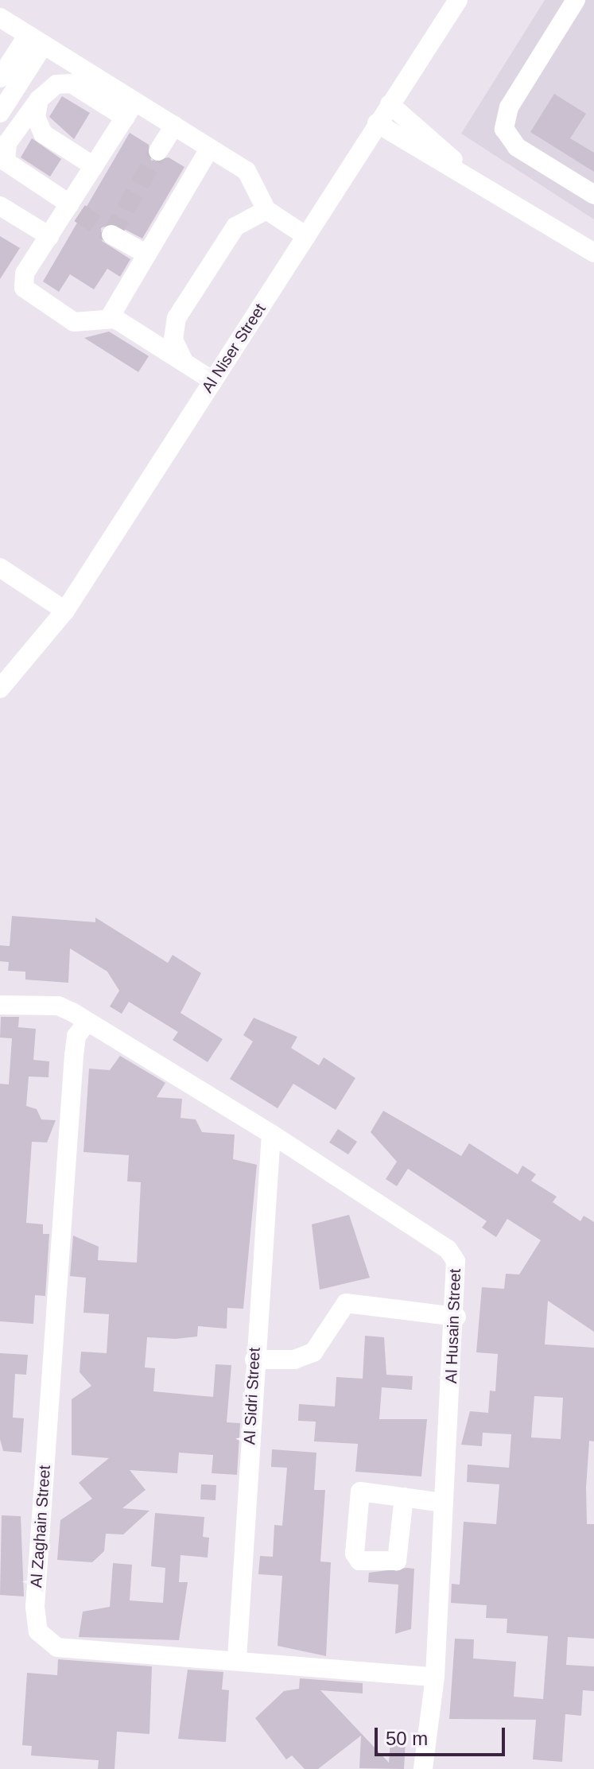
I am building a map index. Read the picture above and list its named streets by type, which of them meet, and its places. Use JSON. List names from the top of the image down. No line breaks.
{"streets":{"street":["Al Niser Street","Al Husain Street","Al Sidri Street","Al Zaghain Street"]},"crossings":[["Al Husain Street","Al Sidri Street"],["Al Husain Street","Al Zaghain Street"],["Al Sidri Street","Al Zaghain Street"]],"scale_bar":"50 m"}
